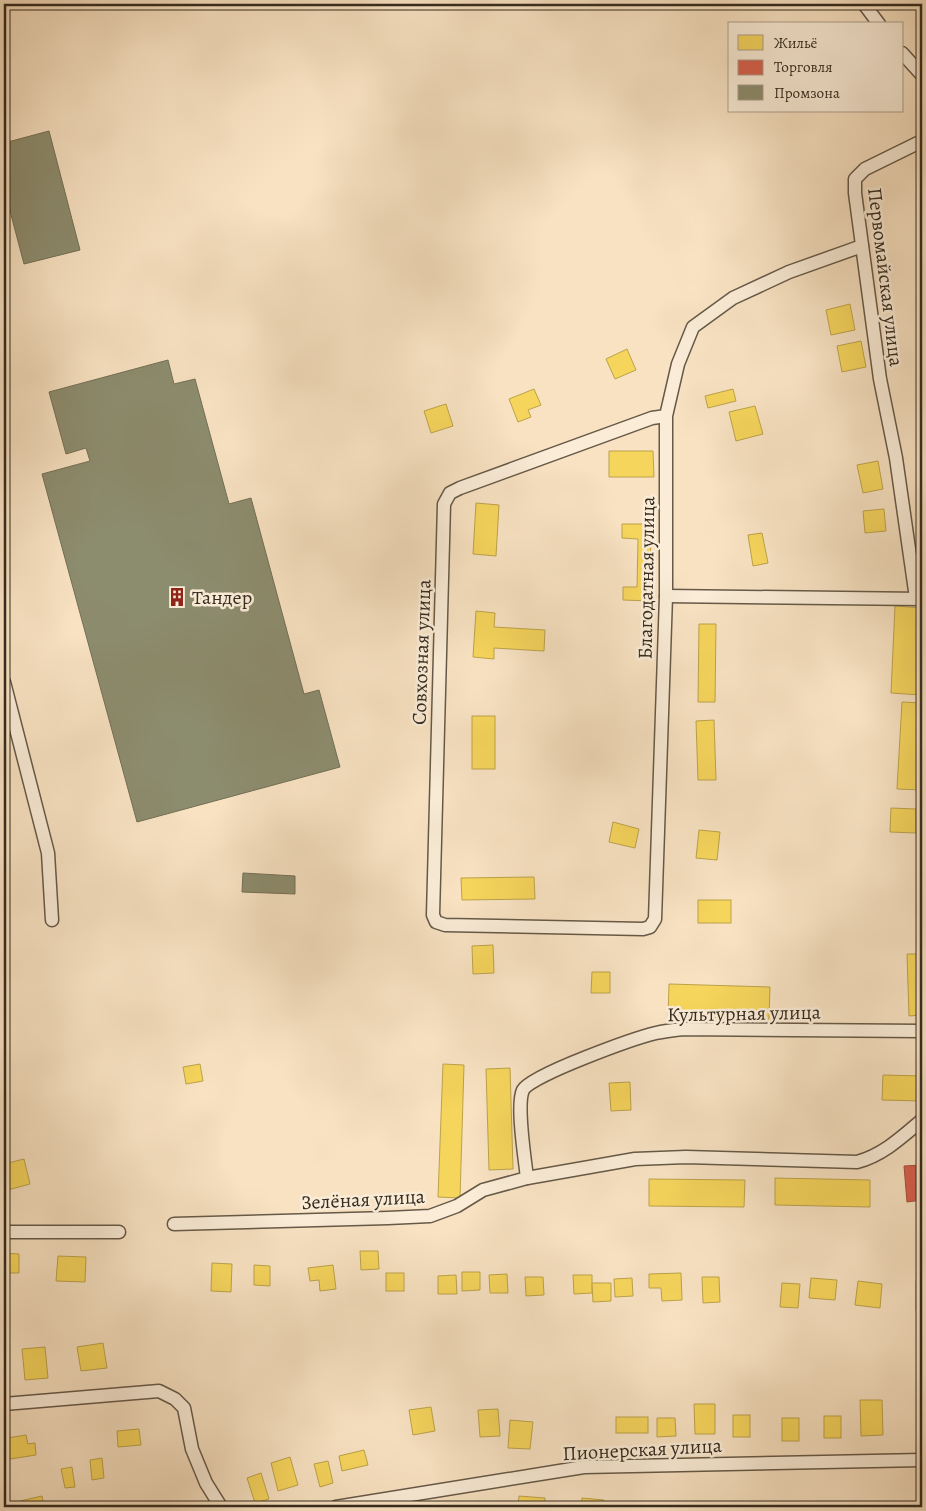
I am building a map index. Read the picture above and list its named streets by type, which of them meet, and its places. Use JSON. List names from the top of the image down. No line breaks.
{"streets":{"street":["Первомайская улица","Благодатная улица","Совхозная улица","Культурная улица","Зелёная улица","Пионерская улица"]},"crossings":[["Первомайская улица","Благодатная улица"],["Благодатная улица","Совхозная улица"],["Культурная улица","Зелёная улица"]],"places":{"building":["Тандер"]},"legend":["Жильё","Торговля","Промзона"]}
